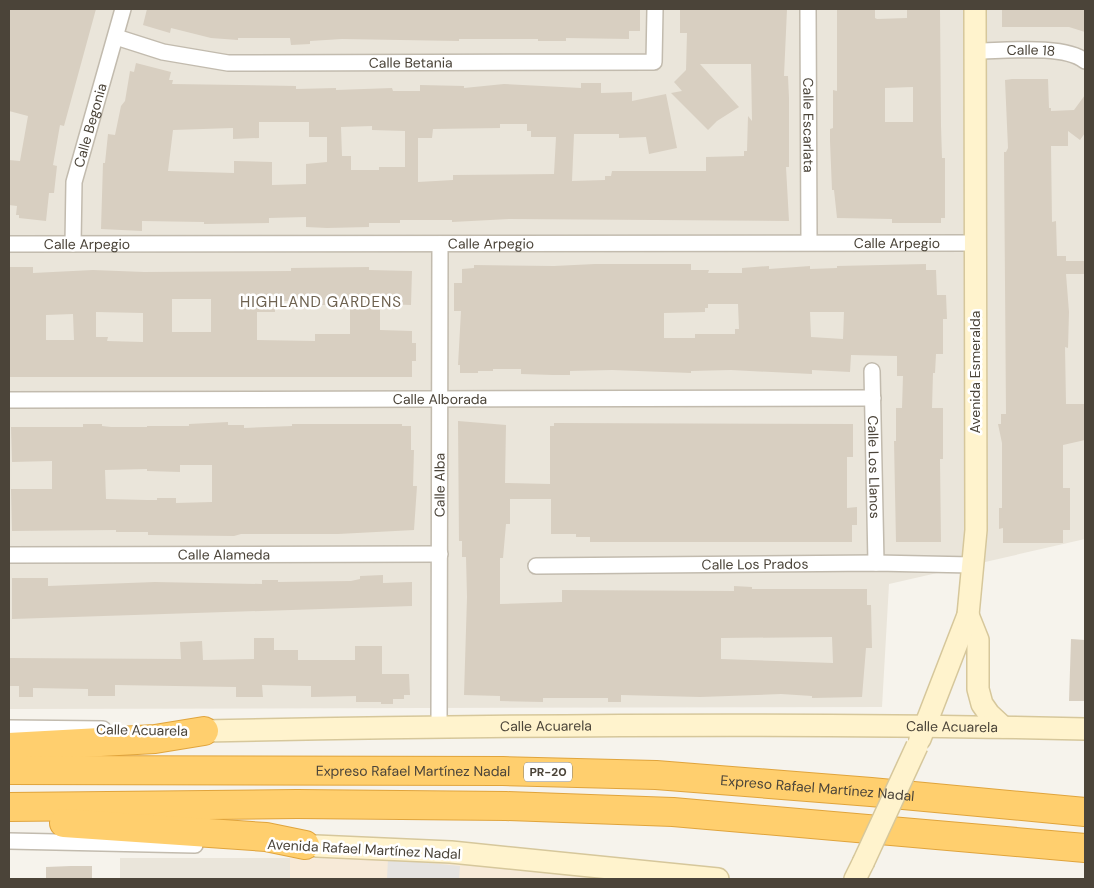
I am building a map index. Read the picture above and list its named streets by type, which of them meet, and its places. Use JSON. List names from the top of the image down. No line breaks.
{"streets":{"highway":["Expreso Rafael Martínez Nadal","PR-20"],"street":["Calle 18","Calle Betania","Calle Begonia","Calle Escarlata","Calle Arpegio","Avenida Esmeralda","Calle Alborada","Calle Los Llanos","Calle Alba","Calle Alameda","Calle Los Prados","Calle Acuarela","Avenida Rafael Martínez Nadal"]},"crossings":[["Calle 18","Avenida Esmeralda"],["Calle Betania","Calle Begonia"],["Calle Begonia","Calle Arpegio"],["Calle Escarlata","Calle Arpegio"],["Calle Arpegio","Avenida Esmeralda"],["Calle Arpegio","Calle Alba"],["Avenida Esmeralda","Calle Los Prados"],["Avenida Esmeralda","Calle Acuarela"],["Calle Alborada","Calle Los Llanos"],["Calle Alborada","Calle Alba"],["Calle Los Llanos","Calle Los Prados"],["Calle Alba","Calle Alameda"],["Calle Alba","Calle Acuarela"]],"districts":["HIGHLAND GARDENS"]}
